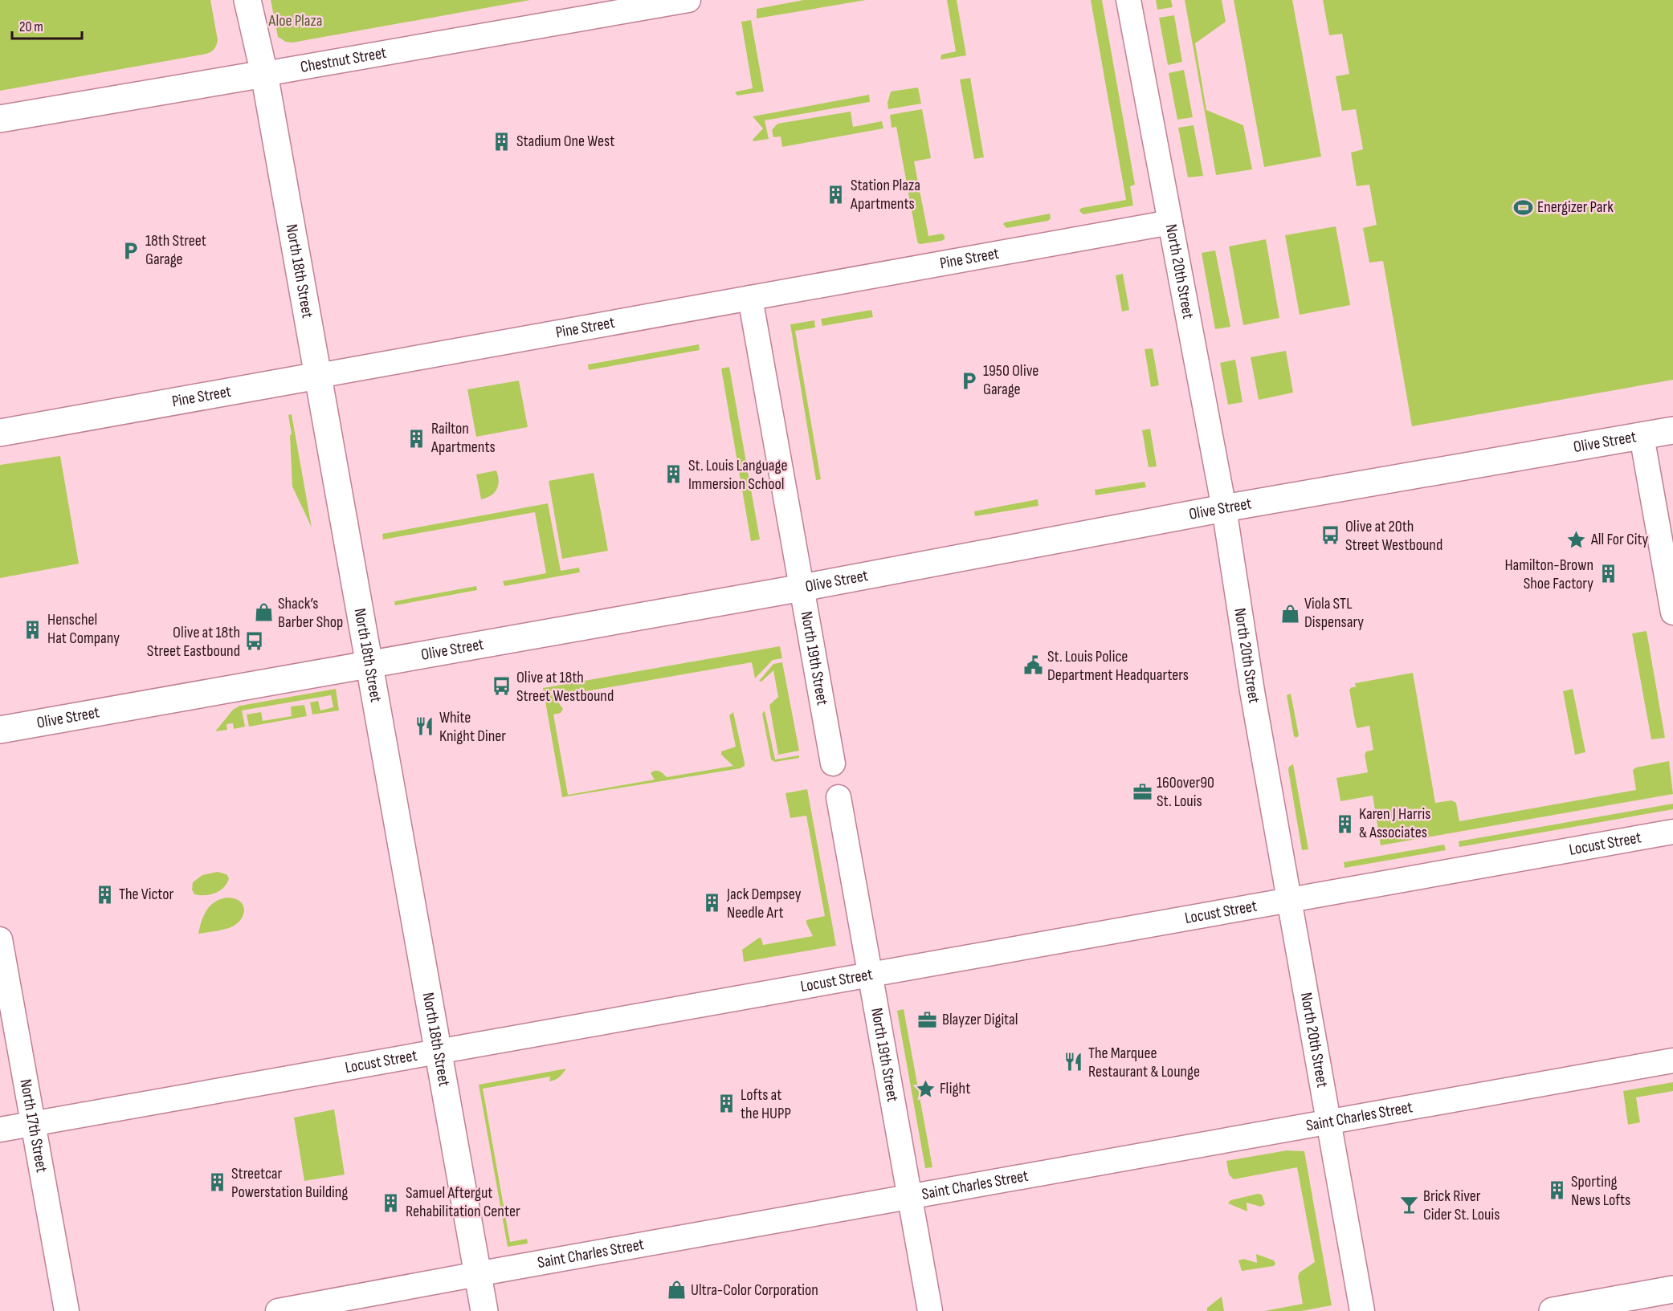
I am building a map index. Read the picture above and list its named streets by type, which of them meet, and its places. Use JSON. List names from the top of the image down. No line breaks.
{"streets":{"street":["Chestnut Street","Pine Street","North 20th Street","North 18th Street","Olive Street","North 19th Street","Locust Street","Saint Charles Street","North 17th Street"]},"crossings":[["Chestnut Street","North 18th Street"],["Pine Street","North 20th Street"],["Pine Street","North 18th Street"],["Pine Street","North 19th Street"],["North 20th Street","Olive Street"],["North 20th Street","Locust Street"],["North 20th Street","Saint Charles Street"],["North 18th Street","Olive Street"],["North 18th Street","Locust Street"],["North 18th Street","Saint Charles Street"],["Olive Street","North 19th Street"],["North 19th Street","Locust Street"],["North 19th Street","Saint Charles Street"],["Locust Street","North 17th Street"]],"parks":["Aloe Plaza"],"places":{"building":["Stadium One West","Station Plaza Apartments","Railton Apartments","St. Louis Language Immersion School","Hamilton-Brown Shoe Factory","Henschel Hat Company","Karen J Harris & Associates","The Victor","Jack Dempsey Needle Art","Lofts at the HUPP","Streetcar Powerstation Building","Sporting News Lofts","Samuel Aftergut Rehabilitation Center"],"sports":["Energizer Park"],"parking":["18th Street Garage","1950 Olive Garage"],"bus stop":["Olive at 20th Street Westbound","Olive at 18th Street Eastbound","Olive at 18th Street Westbound"],"place":["All For City","Flight"],"shop":["Shack’s Barber Shop","Viola STL Dispensary","Ultra-Color Corporation"],"public building":["St. Louis Police Department Headquarters"],"restaurant":["White Knight Diner","The Marquee Restaurant & Lounge"],"office":["160over90 St. Louis","Blayzer Digital"],"bar":["Brick River Cider St. Louis"]},"scale_bar":"20 m"}
